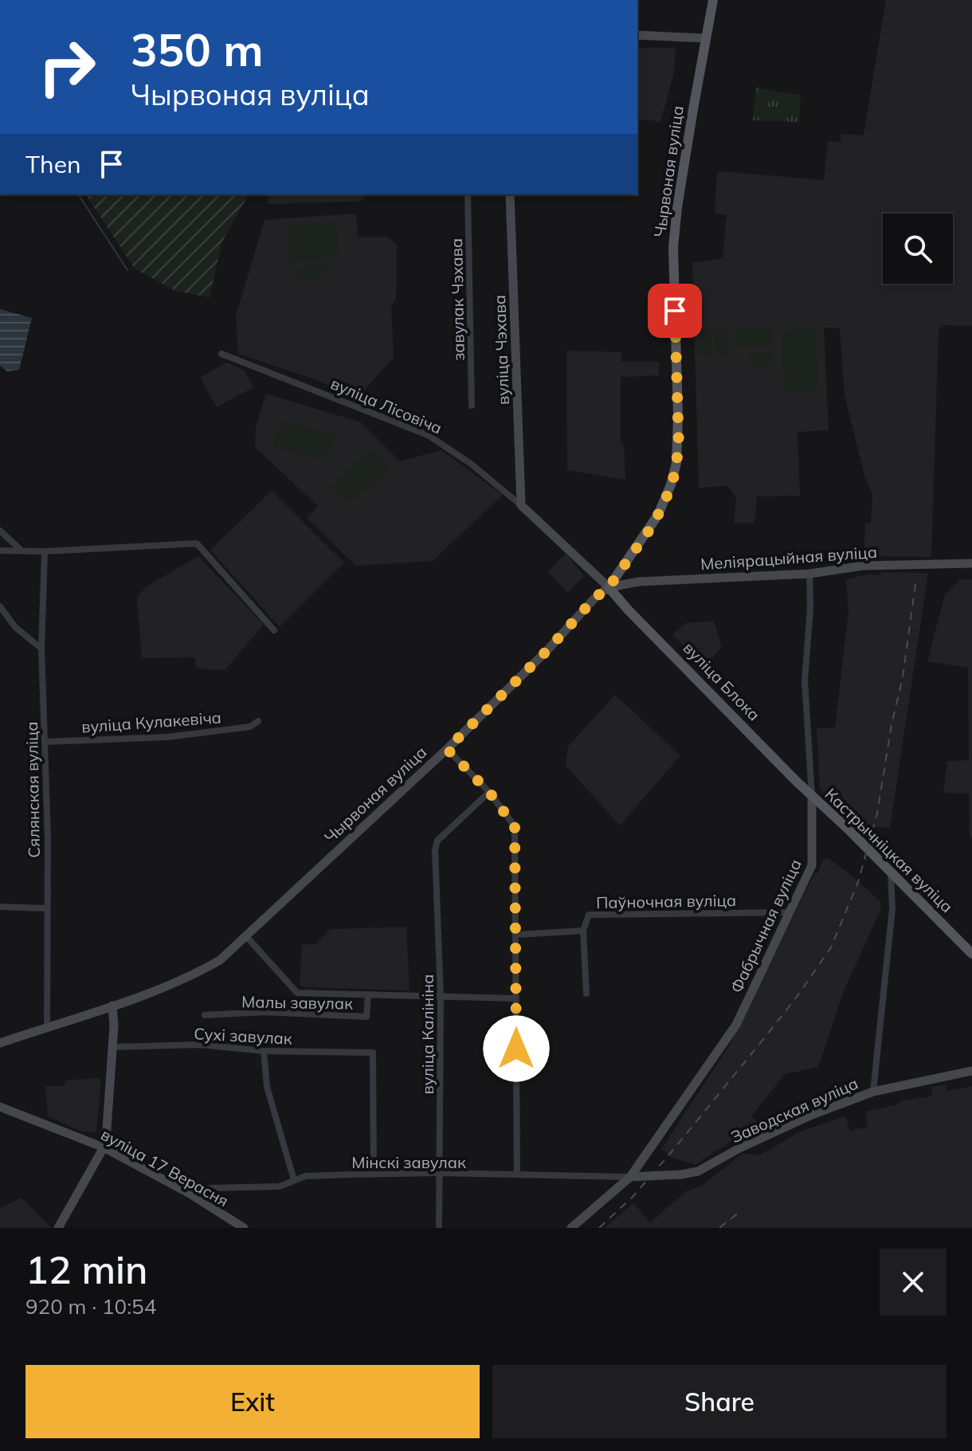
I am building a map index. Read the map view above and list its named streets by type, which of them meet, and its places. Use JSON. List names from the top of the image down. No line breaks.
{"streets":{"main road":["Чырвоная вуліца","вуліца Блока","Кастрычніцкая вуліца"],"street":["завулак Чэхава","вуліца Чэхава","вуліца Лісовіча","Меліярацыйная вуліца","вуліца Кулакевіча","Сялянская вуліца","Паўночная вуліца","Фабрычная вуліца","Малы завулак","вуліца Калініна","Сухі завулак","Заводская вуліца","Мінскі завулак","вуліца 17 Верасня"]},"crossings":[["Чырвоная вуліца","вуліца Лісовіча"],["Чырвоная вуліца","Меліярацыйная вуліца"],["Чырвоная вуліца","вуліца Блока"],["Чырвоная вуліца","Сялянская вуліца"],["вуліца Чэхава","вуліца Лісовіча"],["вуліца Лісовіча","Меліярацыйная вуліца"],["вуліца Лісовіча","вуліца Блока"],["Меліярацыйная вуліца","вуліца Блока"],["Меліярацыйная вуліца","Фабрычная вуліца"],["вуліца Блока","Кастрычніцкая вуліца"],["вуліца Блока","Фабрычная вуліца"],["вуліца Кулакевіча","Сялянская вуліца"],["Кастрычніцкая вуліца","Фабрычная вуліца"],["Паўночная вуліца","Фабрычная вуліца"],["Фабрычная вуліца","Заводская вуліца"],["Фабрычная вуліца","Мінскі завулак"],["вуліца Калініна","Мінскі завулак"],["Сухі завулак","Мінскі завулак"],["Заводская вуліца","Мінскі завулак"],["Мінскі завулак","вуліца 17 Верасня"]],"page":{"turn":["350 m","Чырвоная вуліца"],"then":"Then","heading":["12 min","920 m · 10:54"],"buttons":["Exit","Share"]}}
